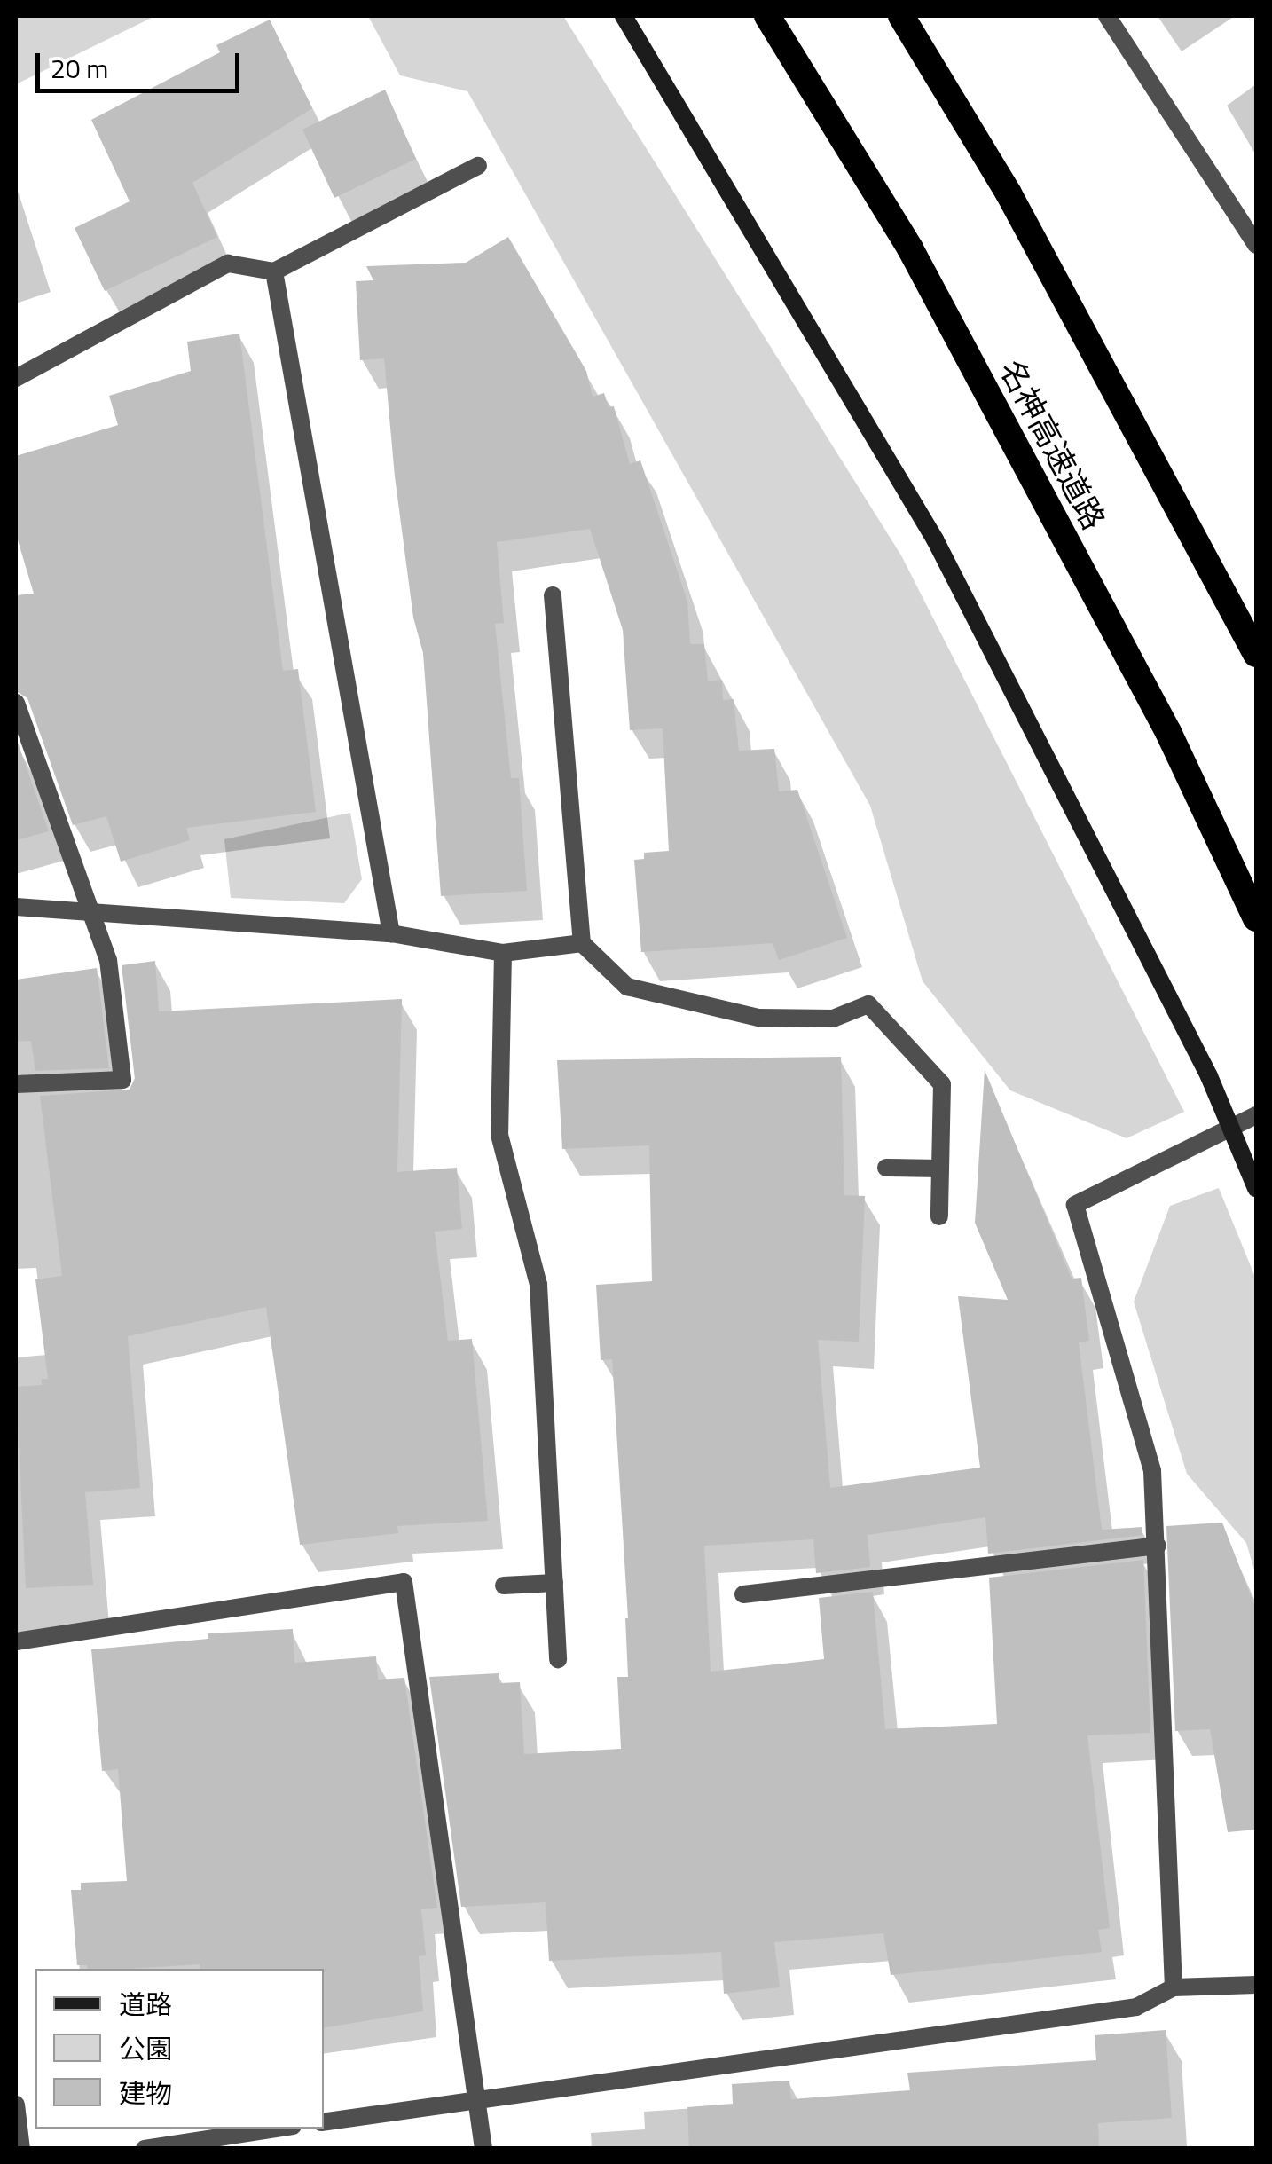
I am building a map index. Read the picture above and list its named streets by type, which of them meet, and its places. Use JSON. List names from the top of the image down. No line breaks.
{"streets":{"highway":["名神高速道路"]},"legend":["道路","公園","建物"],"scale_bar":"20 m"}
